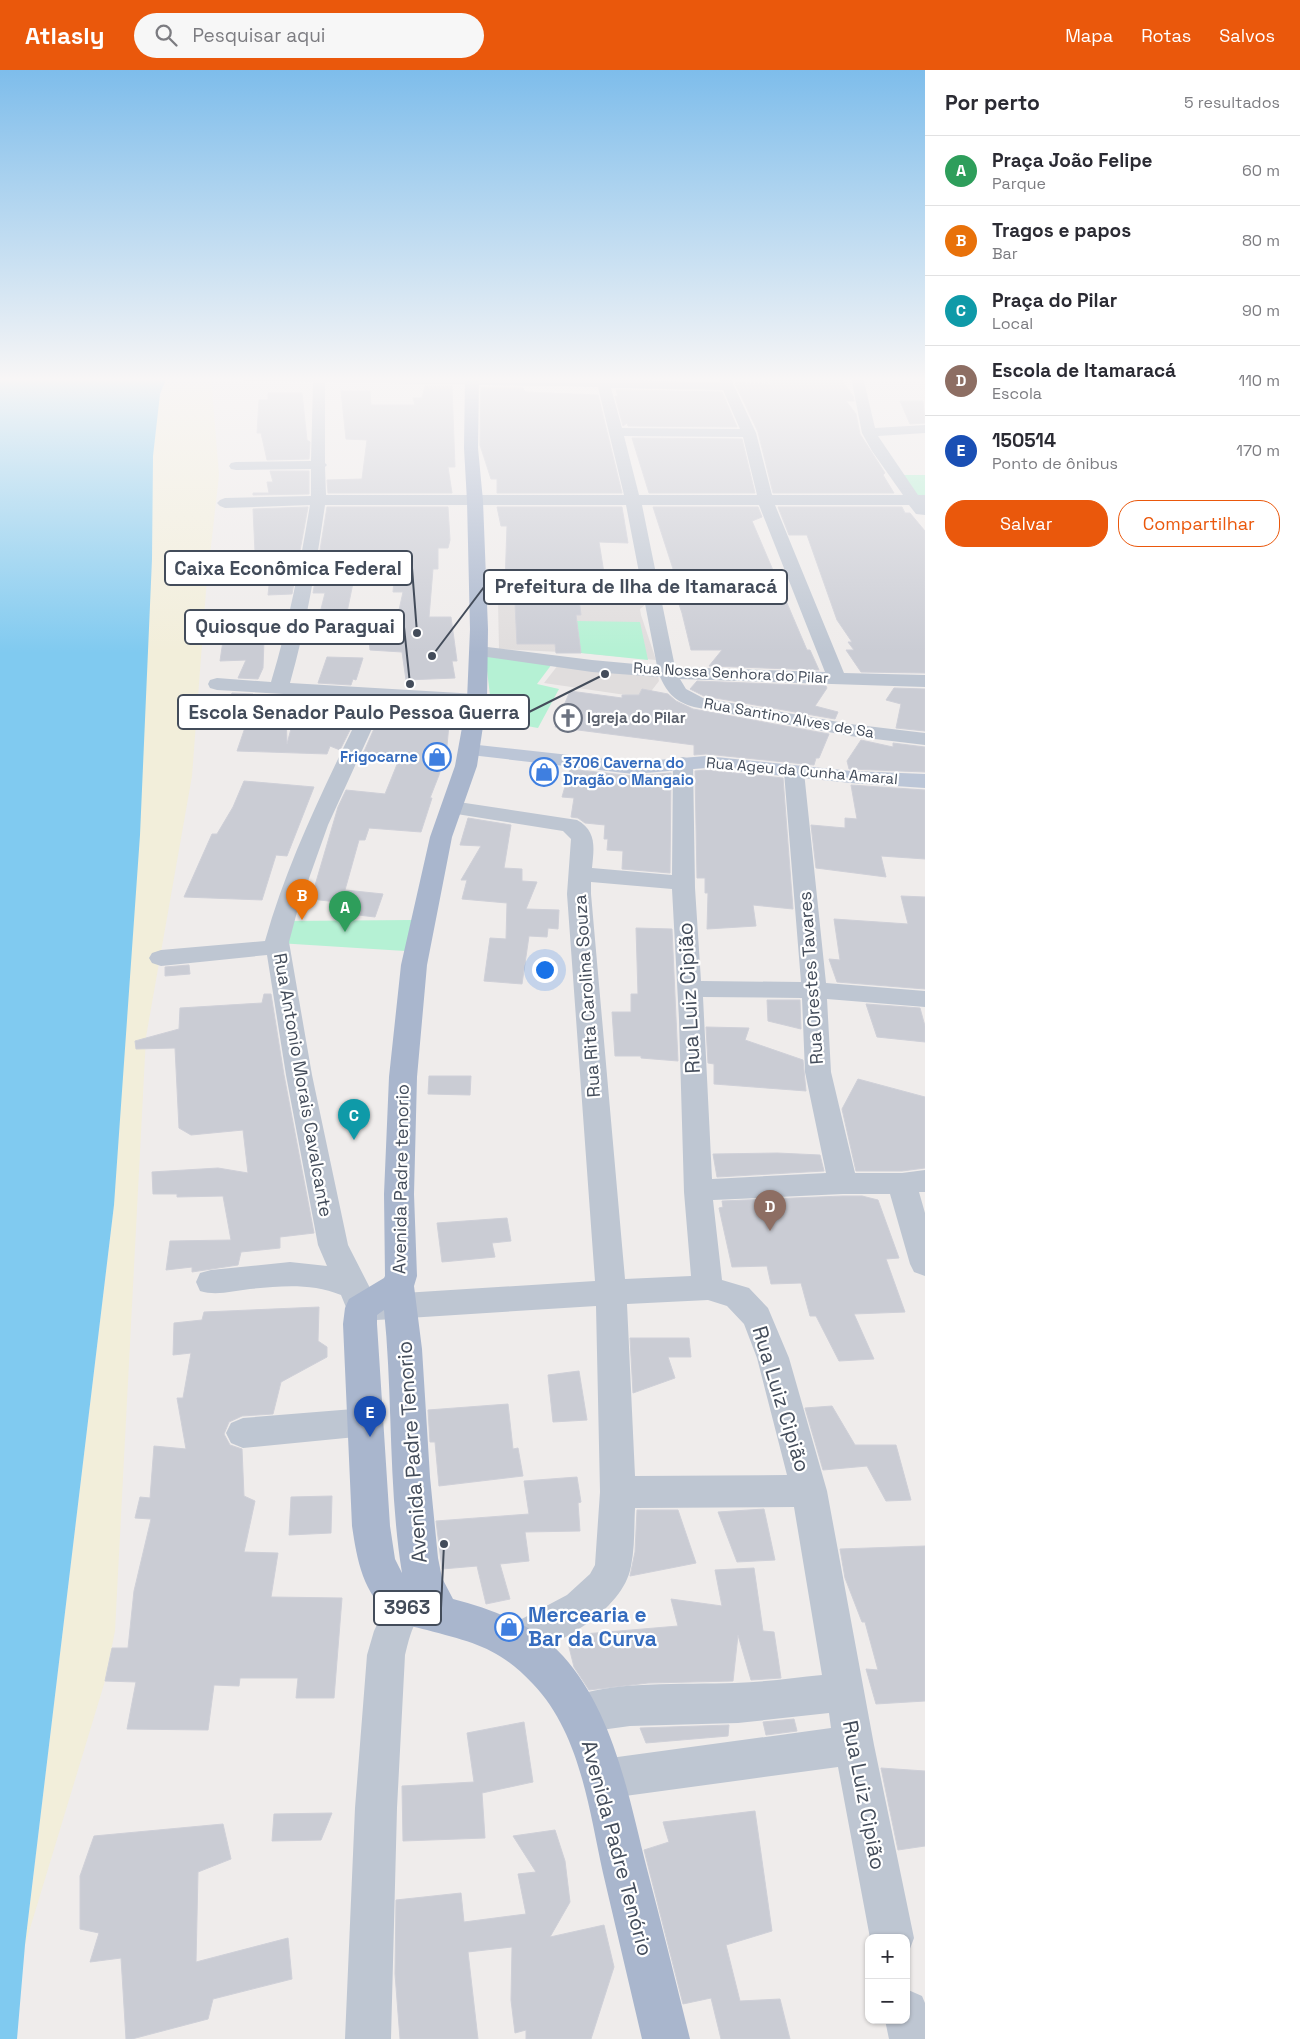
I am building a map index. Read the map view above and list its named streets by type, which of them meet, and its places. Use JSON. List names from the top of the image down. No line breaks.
{"streets":{"main road":["Avenida Padre tenorio","Avenida Padre Tenorio","Avenida Padre Tenório"],"street":["Rua Nossa Senhora do Pilar","Rua Santino Alves de Sa","Rua Ageu da Cunha Amaral","Rua Orestes Tavares","Rua Rita Carolina Souza","Rua Luiz Cipião","Rua Antonio Morais Cavalcante"]},"crossings":[["Rua Nossa Senhora do Pilar","Rua Santino Alves de Sa"],["Rua Nossa Senhora do Pilar","Avenida Padre tenorio"],["Rua Ageu da Cunha Amaral","Rua Orestes Tavares"],["Rua Ageu da Cunha Amaral","Rua Luiz Cipião"],["Rua Ageu da Cunha Amaral","Avenida Padre tenorio"],["Rua Rita Carolina Souza","Avenida Padre tenorio"],["Rua Rita Carolina Souza","Avenida Padre Tenório"],["Rua Antonio Morais Cavalcante","Avenida Padre tenorio"],["Avenida Padre tenorio","Avenida Padre Tenorio"],["Avenida Padre Tenorio","Avenida Padre Tenório"]],"places":{"other":["Caixa Econômica Federal","Prefeitura de Ilha de Itamaracá","Escola Senador Paulo Pessoa Guerra","Quiosque do Paraguai","3963"],"church":["Igreja do Pilar"],"shop":["Frigocarne","3706 Caverna do Dragão o Mangaio","Mercearia e Bar da Curva"]},"page":{"header":"Atlasly","search":"Pesquisar aqui","nav":["Mapa","Rotas","Salvos"],"heading":["Por perto","5 resultados"],"list":[{"mark":"A","name":"Praça João Felipe","note":"Parque","value":"60 m"},{"mark":"B","name":"Tragos e papos","note":"Bar","value":"80 m"},{"mark":"C","name":"Praça do Pilar","note":"Local","value":"90 m"},{"mark":"D","name":"Escola de Itamaracá","note":"Escola","value":"110 m"},{"mark":"E","name":"150514","note":"Ponto de ônibus","value":"170 m"}],"buttons":["Salvar","Compartilhar"],"pins":["B","A","C","D","E"],"map_buttons":["+","−"]}}
